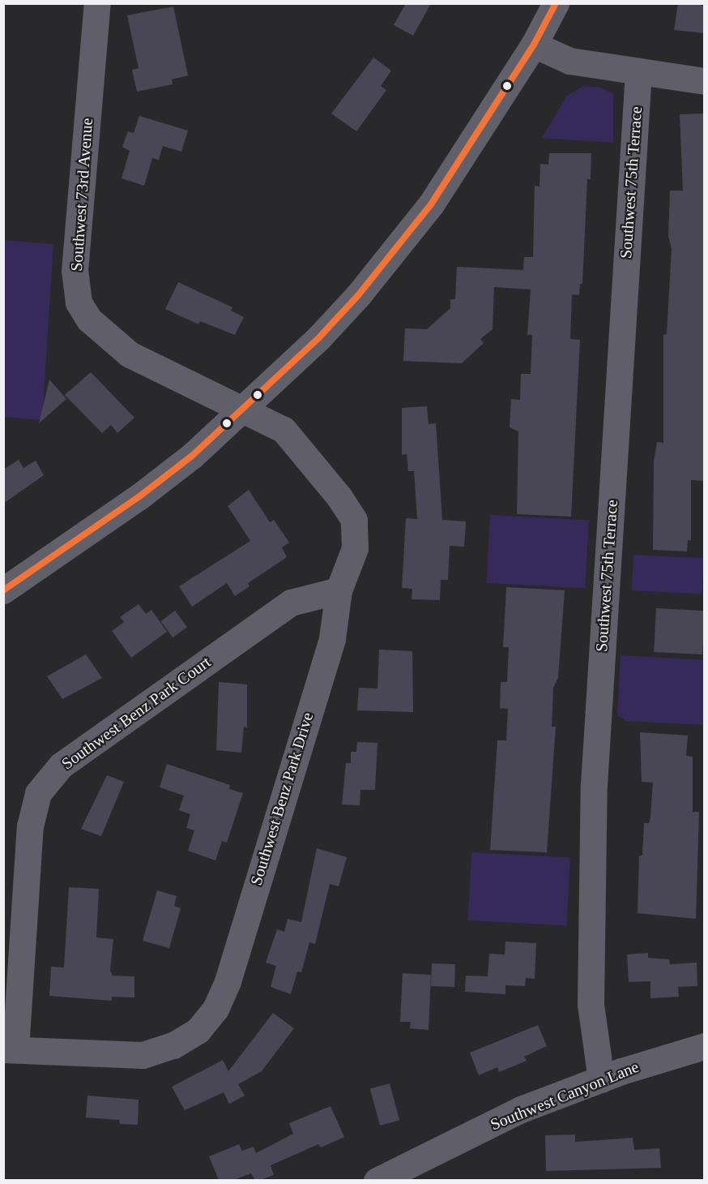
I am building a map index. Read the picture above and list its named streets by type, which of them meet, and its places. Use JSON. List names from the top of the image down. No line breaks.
{"streets":{"street":["Southwest 75th Terrace","Southwest 73rd Avenue","Southwest Benz Park Court","Southwest Benz Park Drive","Southwest Canyon Lane"]},"crossings":[["Southwest 75th Terrace","Southwest Canyon Lane"],["Southwest 73rd Avenue","Southwest Benz Park Drive"],["Southwest Benz Park Court","Southwest Benz Park Drive"]]}
